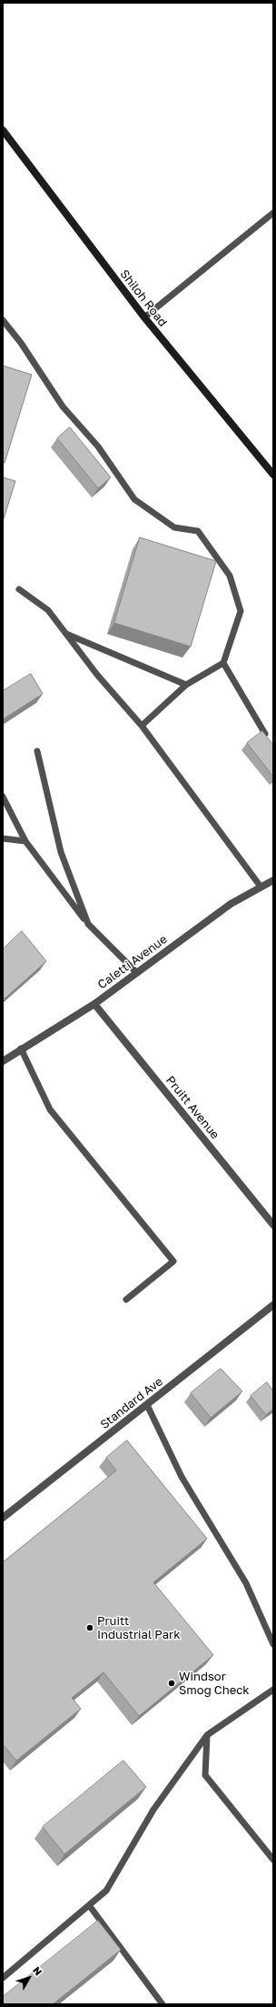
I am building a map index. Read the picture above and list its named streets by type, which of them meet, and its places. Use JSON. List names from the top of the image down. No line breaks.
{"streets":{"main road":["Shiloh Road"],"street":["Caletti Avenue","Pruitt Avenue","Standard Ave"]},"crossings":[["Caletti Avenue","Pruitt Avenue"]],"places":["Pruitt Industrial Park","Windsor Smog Check"],"north":"top right"}
